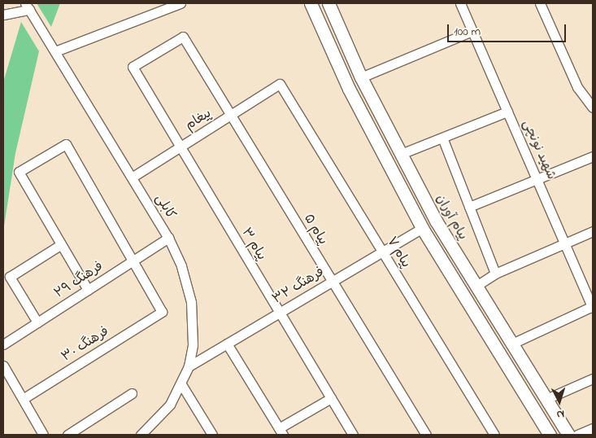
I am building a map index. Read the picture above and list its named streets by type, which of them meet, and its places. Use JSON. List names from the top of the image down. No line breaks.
{"streets":{"main road":["پیام آوران"],"street":["پیغام","شهید نونچی","کابلی","پیام ۵","پیام ۳","پیام ۷","فرهنگ ۲۹","فرهنگ ۳۲","فرهنگ ۳۰"]},"crossings":[["پیغام","کابلی"],["پیغام","پیام ۵"],["پیغام","پیام ۳"],["پیغام","پیام ۷"],["کابلی","فرهنگ ۲۹"],["کابلی","فرهنگ ۳۲"],["پیام ۵","پیام ۳"],["پیام ۵","فرهنگ ۳۲"],["پیام ۳","فرهنگ ۳۲"],["پیام ۷","فرهنگ ۳۲"],["فرهنگ ۲۹","فرهنگ ۳۰"]],"scale_bar":"100 m","north":"bottom"}
